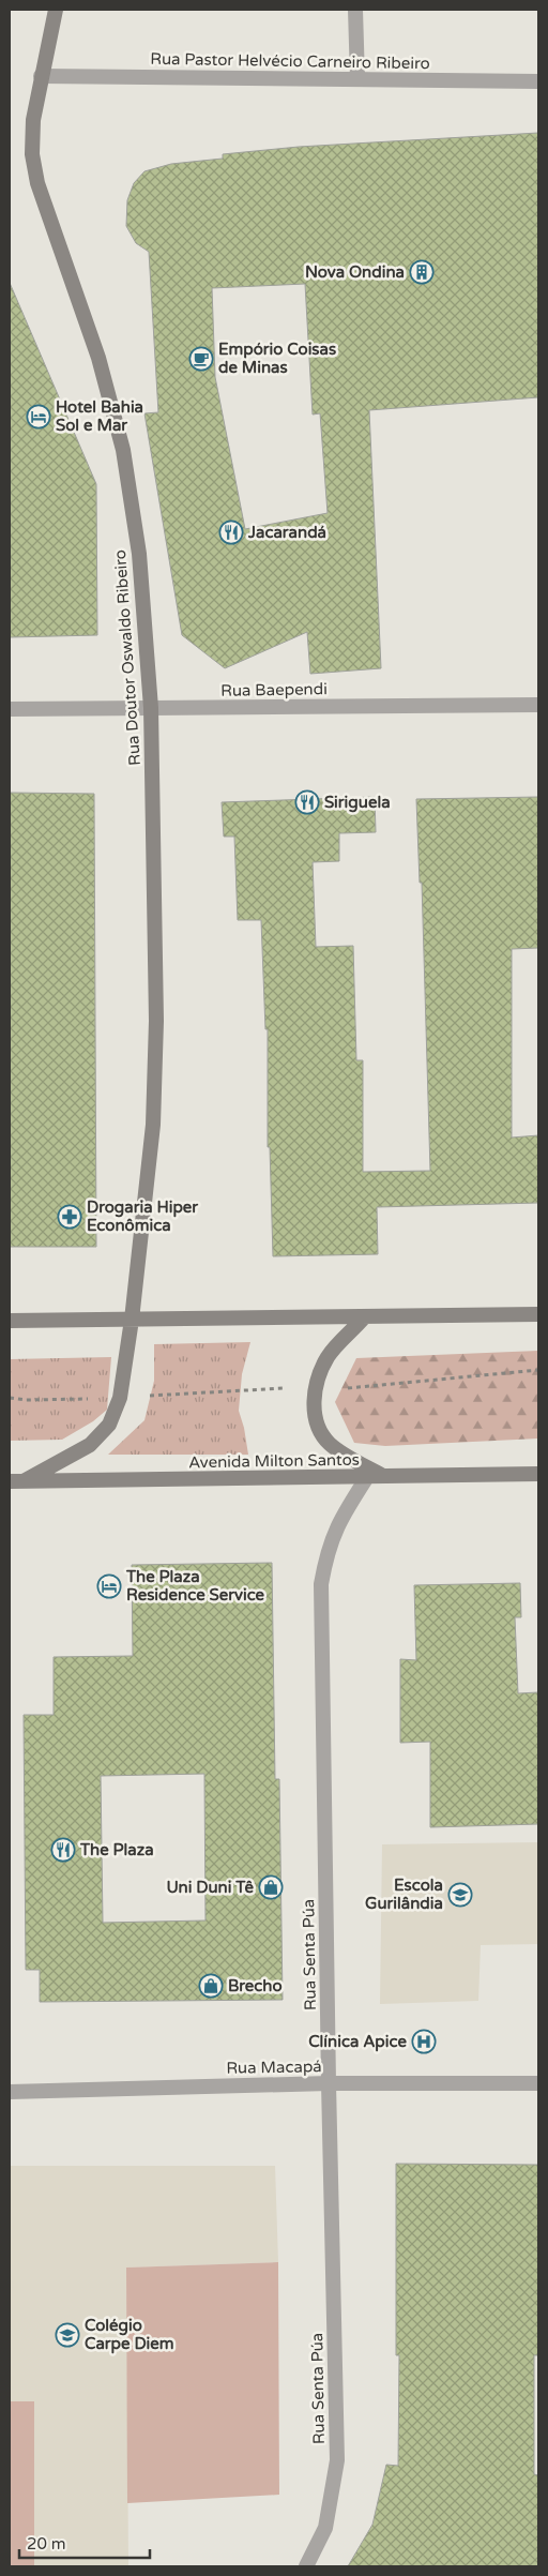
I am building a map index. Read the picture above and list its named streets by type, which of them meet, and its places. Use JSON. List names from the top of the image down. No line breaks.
{"streets":{"main road":["Rua Doutor Oswaldo Ribeiro","Avenida Milton Santos"],"street":["Rua Pastor Helvécio Carneiro Ribeiro","Rua Baependi","Rua Senta Púa","Rua Macapá"]},"crossings":[["Rua Pastor Helvécio Carneiro Ribeiro","Rua Doutor Oswaldo Ribeiro"],["Rua Doutor Oswaldo Ribeiro","Rua Baependi"],["Rua Doutor Oswaldo Ribeiro","Avenida Milton Santos"],["Avenida Milton Santos","Rua Senta Púa"],["Rua Senta Púa","Rua Macapá"]],"places":{"building":["Nova Ondina"],"cafe":["Empório Coisas de Minas"],"hotel":["Hotel Bahia Sol e Mar","The Plaza Residence Service"],"restaurant":["Jacarandá","Siriguela","The Plaza"],"pharmacy":["Drogaria Hiper Econômica"],"shop":["Uni Duni Tê","Brecho"],"school or university":["Escola Gurilândia","Colégio Carpe Diem"],"hospital":["Clínica Apice"]},"scale_bar":"20 m"}
